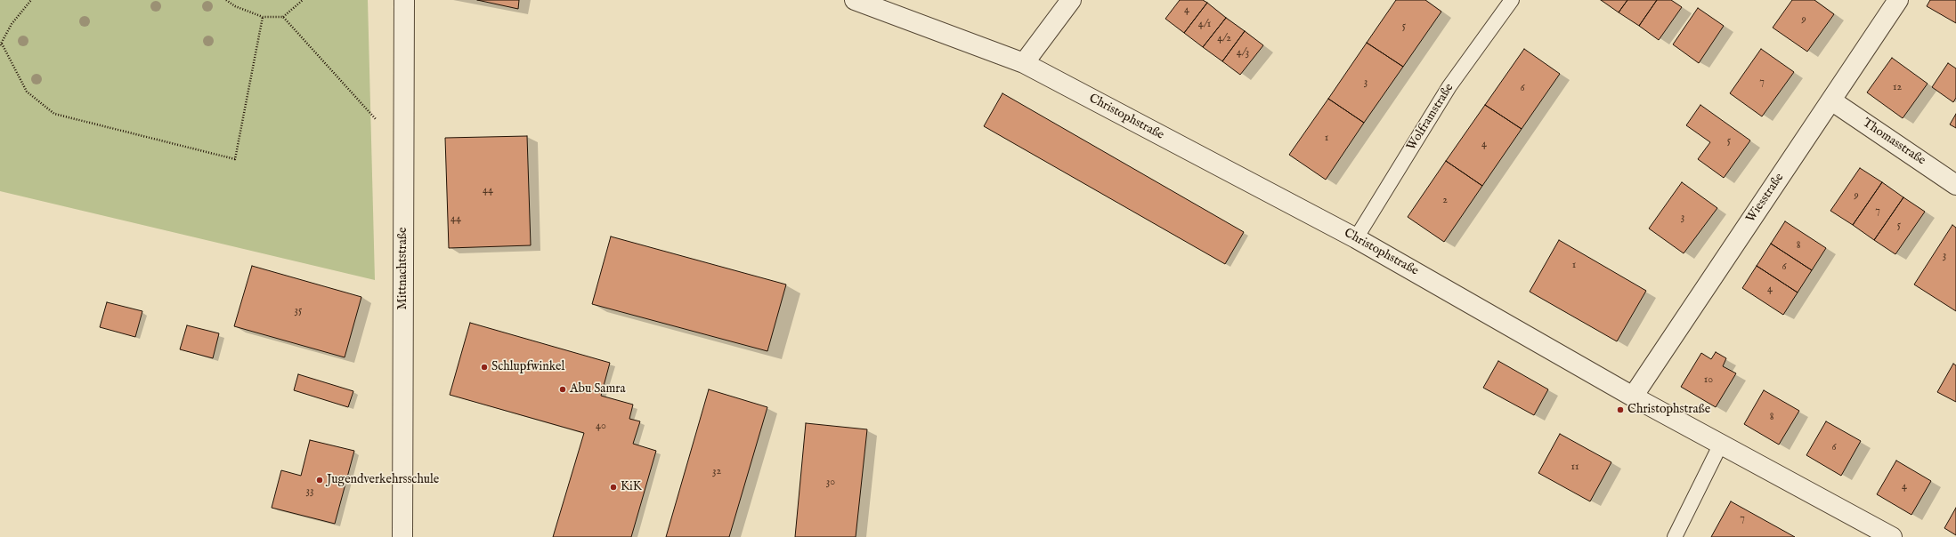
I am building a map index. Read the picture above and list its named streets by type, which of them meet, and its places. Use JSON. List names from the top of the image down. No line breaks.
{"streets":{"street":["Christophstraße","Thomasstraße","Wiesstraße","Mittnachtstraße"],"lane":["Wolframstraße"]},"crossings":[["Christophstraße","Wolframstraße"],["Christophstraße","Wiesstraße"],["Thomasstraße","Wiesstraße"]],"places":["Schlupfwinkel","Abu Samra","Christophstraße","Jugendverkehrsschule","KiK"],"house_numbers":["4","9","4/1","5","4/2","4/3","3","7","12","6","1","5","4","44","9","2","7","3","44","5","8","3","1","6","4","35","10","8","40","6","11","32","30","4","33","7"]}
